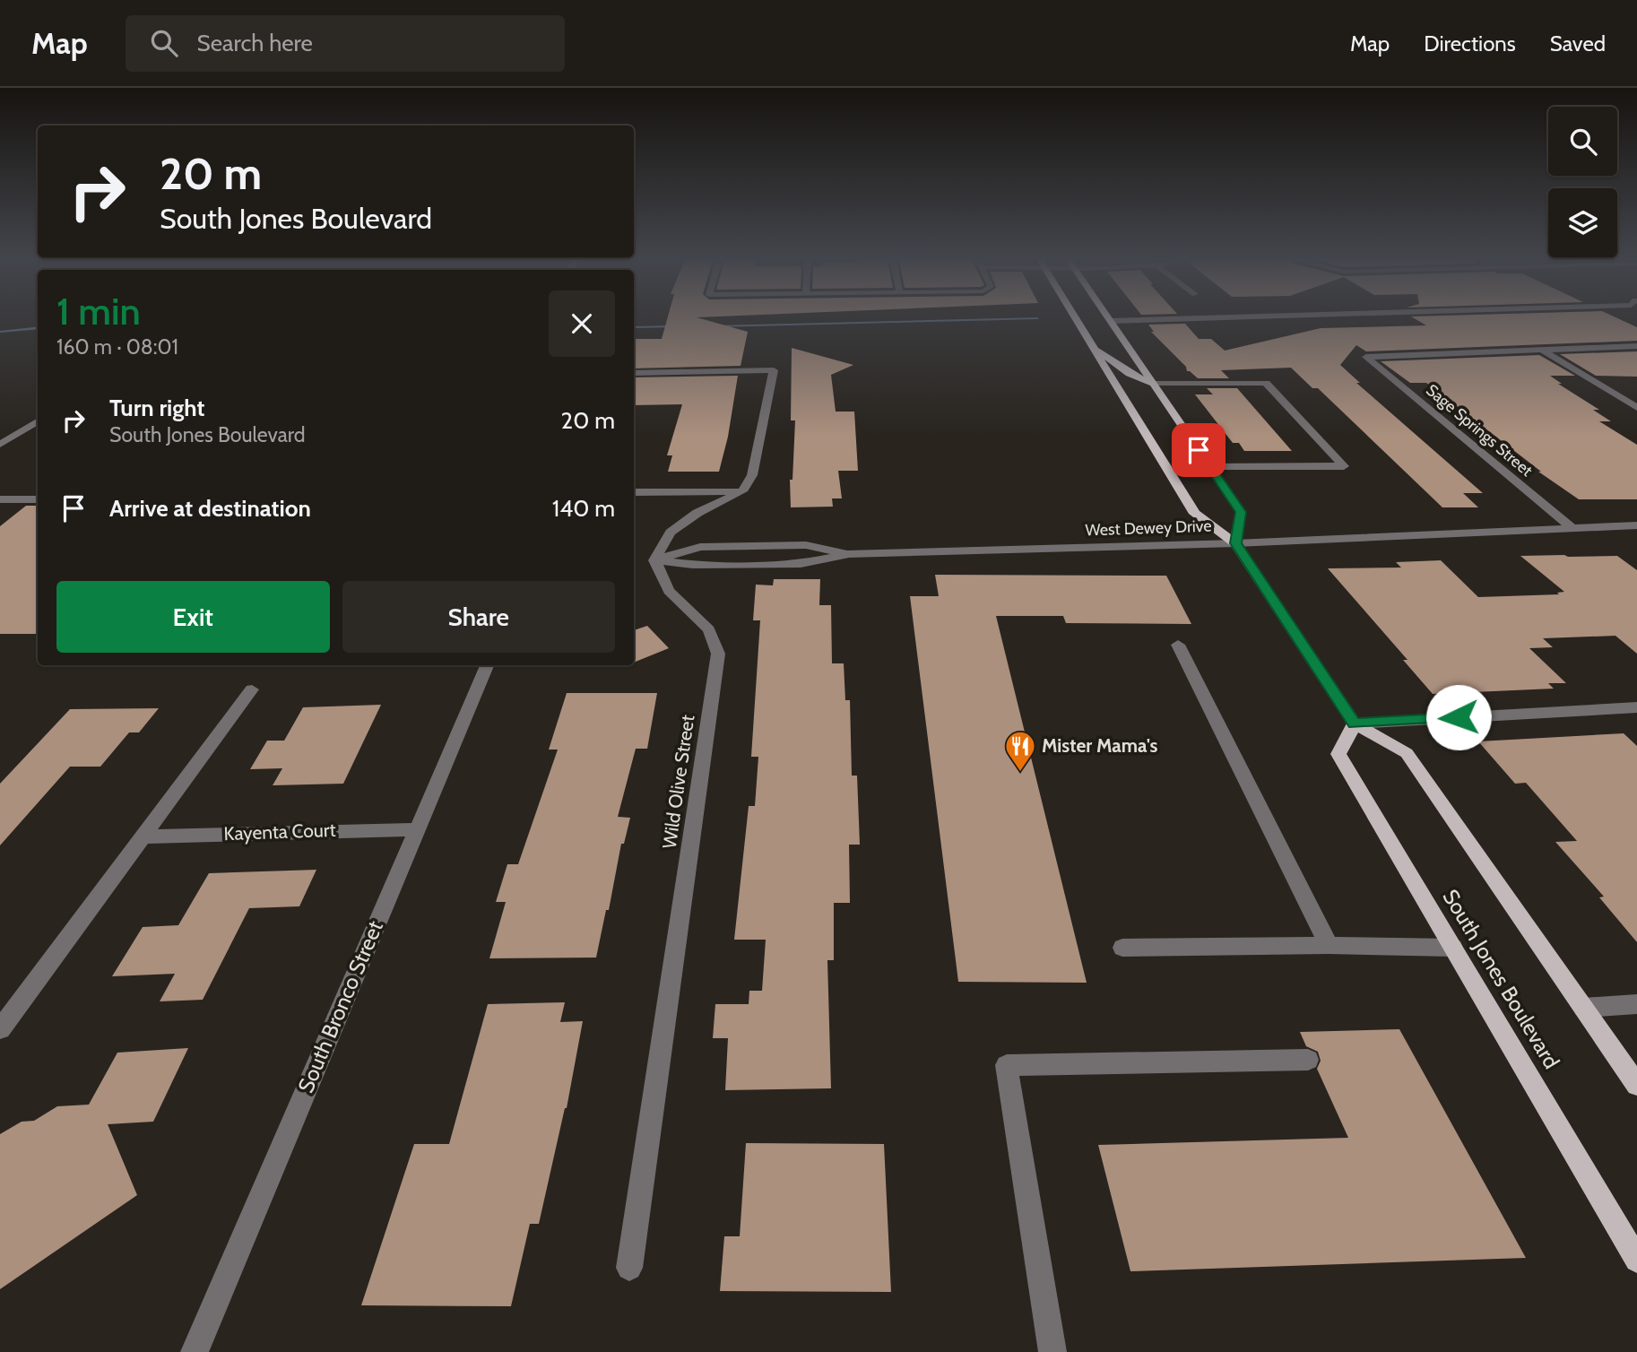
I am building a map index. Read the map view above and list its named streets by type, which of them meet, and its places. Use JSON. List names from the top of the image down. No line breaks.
{"streets":{"main road":["South Jones Boulevard"],"street":["Sage Springs Street","West Dewey Drive","Wild Olive Street","Kayenta Court","South Bronco Street"]},"crossings":[["Sage Springs Street","West Dewey Drive"],["West Dewey Drive","Wild Olive Street"],["Kayenta Court","South Bronco Street"]],"places":{"restaurant":["Mister Mama's"]},"page":{"header":"Map","search":"Search here","nav":["Map","Directions","Saved"],"turn":["20 m","South Jones Boulevard"],"heading":["1 min","160 m · 08:01"],"list":[{"name":"Turn right","note":"South Jones Boulevard","value":"20 m"},{"name":"Arrive at destination","value":"140 m"}],"buttons":["Exit","Share"]}}
